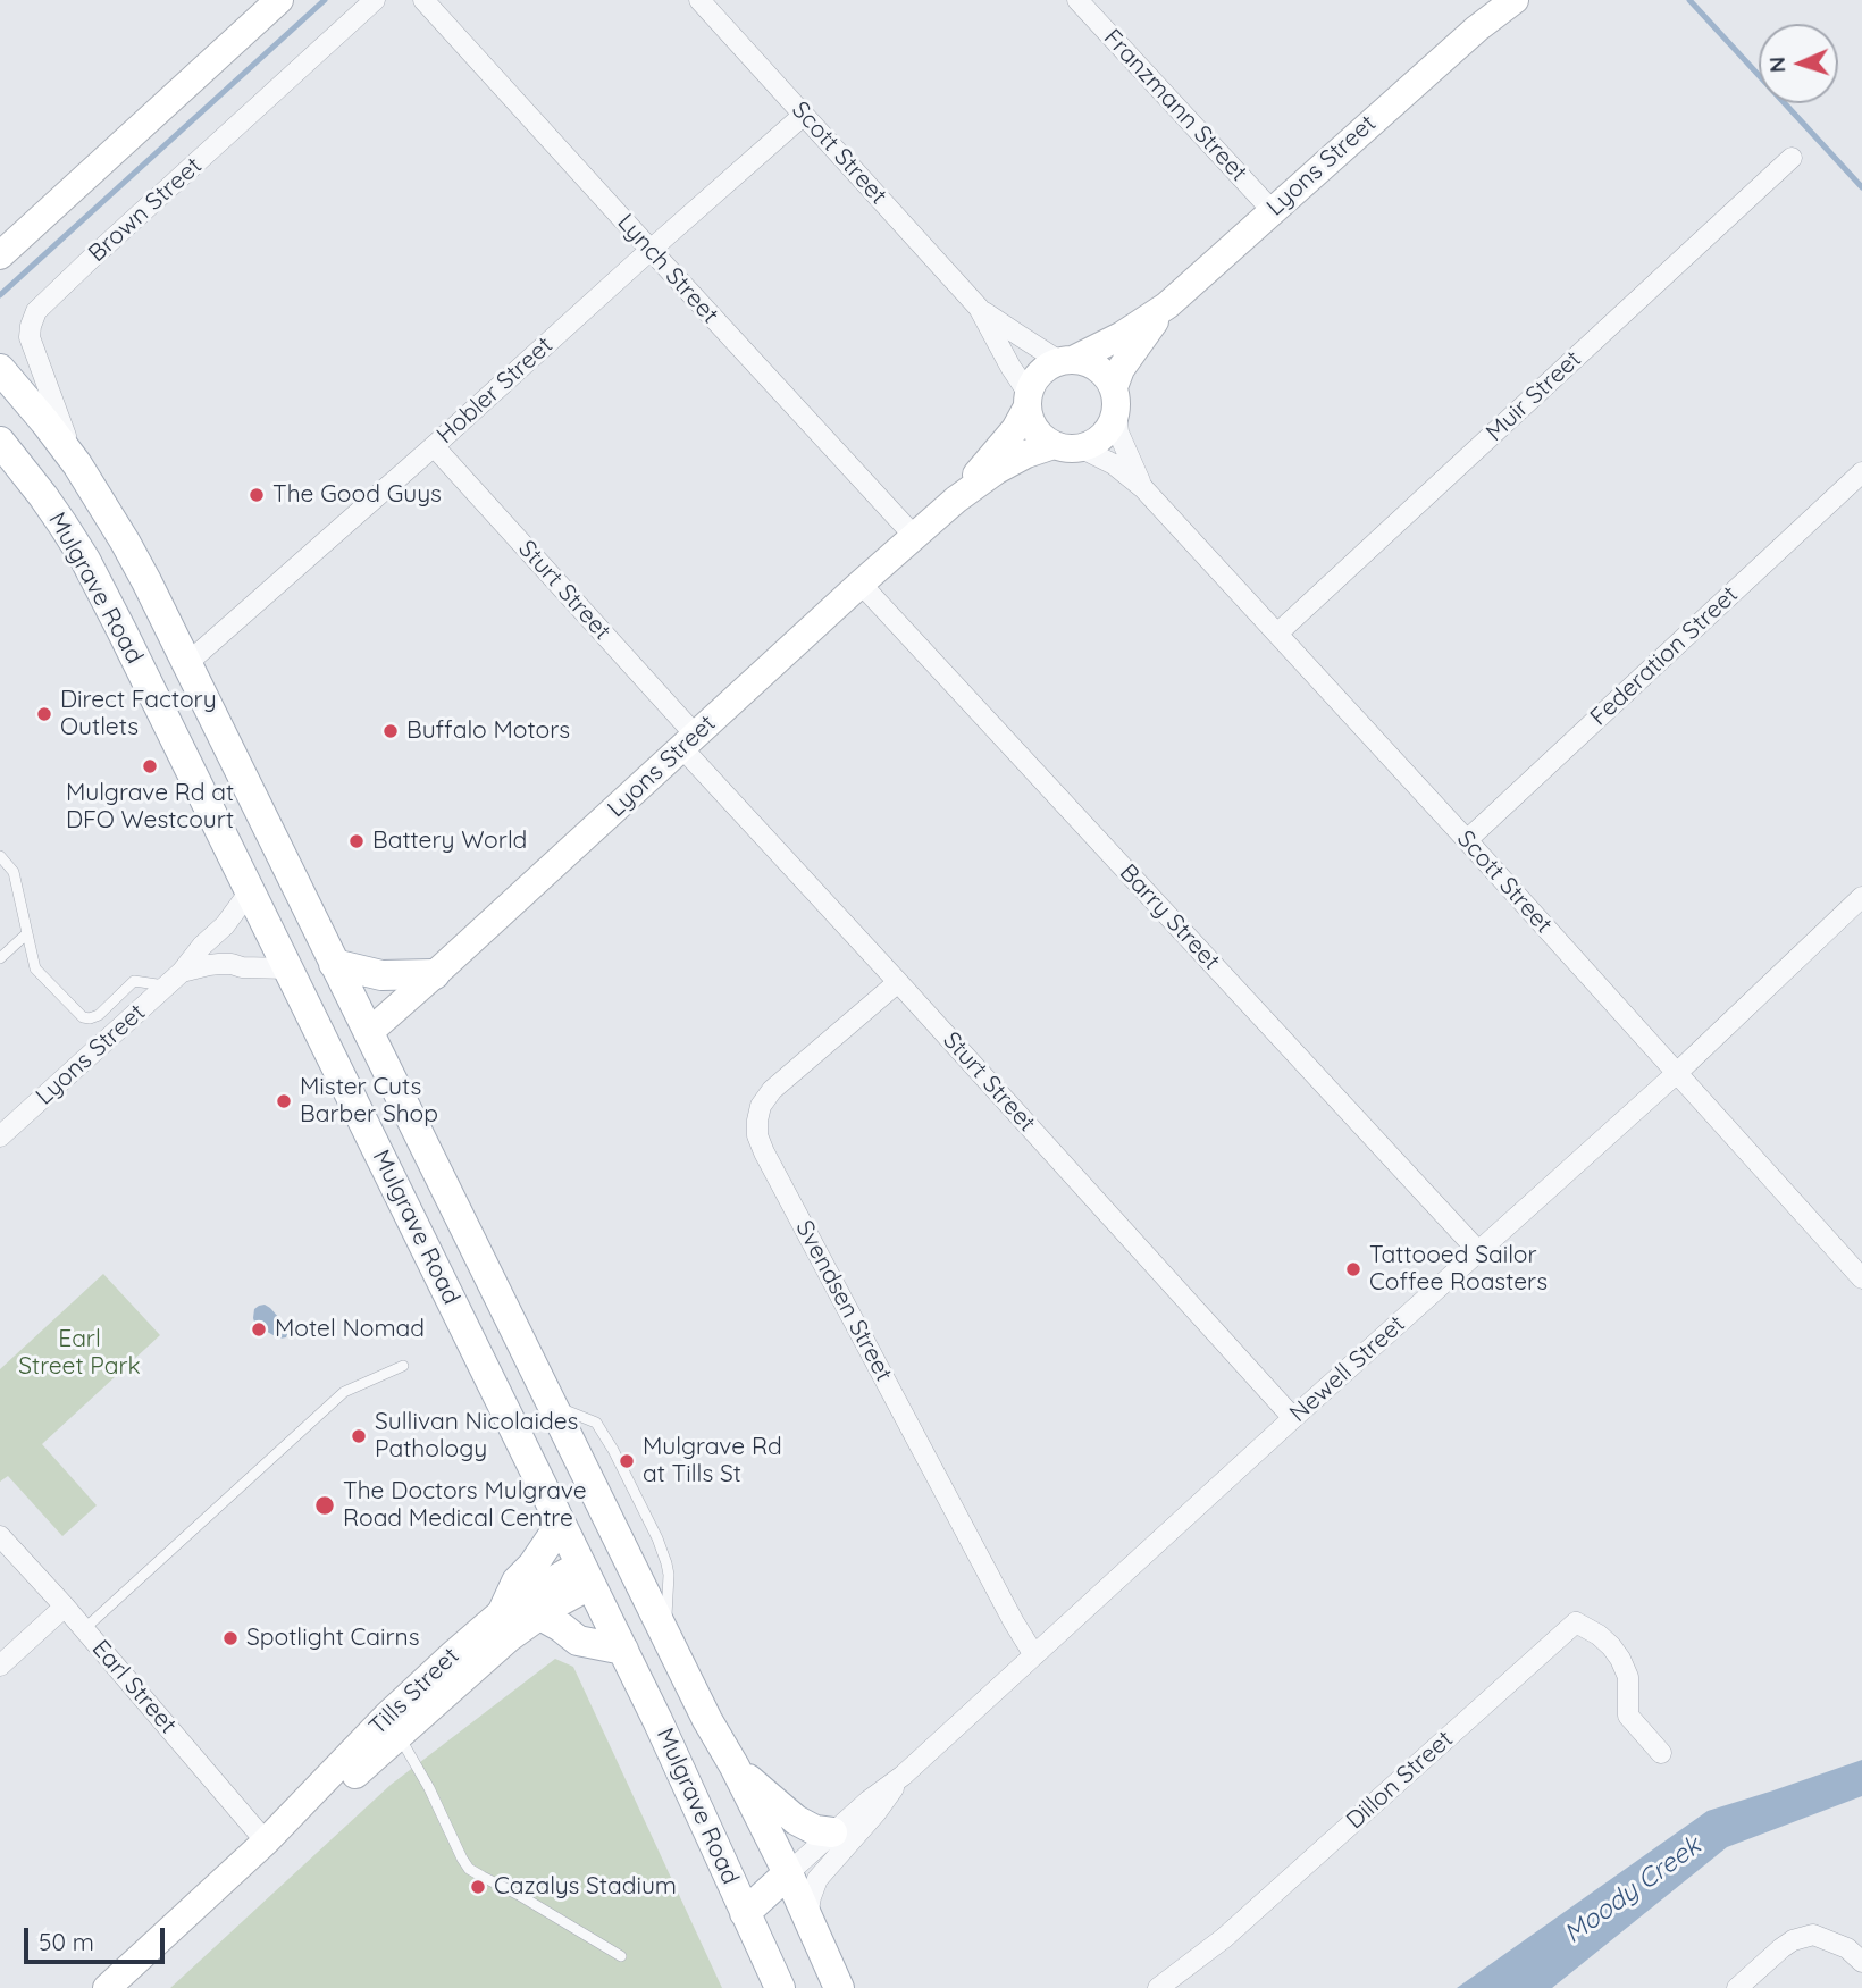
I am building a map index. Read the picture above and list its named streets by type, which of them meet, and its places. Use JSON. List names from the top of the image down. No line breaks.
{"streets":{"main road":["Mulgrave Road"],"street":["Franzmann Street","Scott Street","Lyons Street","Brown Street","Lynch Street","Hobler Street","Muir Street","Sturt Street","Federation Street","Barry Street","Svendsen Street","Newell Street","Earl Street","Tills Street","Dillon Street"]},"crossings":[["Franzmann Street","Lyons Street"],["Scott Street","Lyons Street"],["Scott Street","Hobler Street"],["Scott Street","Muir Street"],["Scott Street","Federation Street"],["Scott Street","Newell Street"],["Lyons Street","Lynch Street"],["Lyons Street","Mulgrave Road"],["Lyons Street","Sturt Street"],["Lyons Street","Barry Street"],["Brown Street","Mulgrave Road"],["Lynch Street","Hobler Street"],["Hobler Street","Mulgrave Road"],["Hobler Street","Sturt Street"],["Mulgrave Road","Newell Street"],["Mulgrave Road","Tills Street"],["Sturt Street","Svendsen Street"],["Sturt Street","Newell Street"],["Barry Street","Newell Street"],["Svendsen Street","Newell Street"],["Earl Street","Tills Street"]],"water":["Moody Creek"],"parks":["Earl Street Park"],"places":["The Good Guys","Direct Factory Outlets","Buffalo Motors","Mulgrave Rd at DFO Westcourt","Battery World","Mister Cuts Barber Shop","Tattooed Sailor Coffee Roasters","Motel Nomad","Sullivan Nicolaides Pathology","Mulgrave Rd at Tills St","The Doctors Mulgrave Road Medical Centre","Spotlight Cairns","Cazalys Stadium"],"scale_bar":"50 m","north":"left"}
